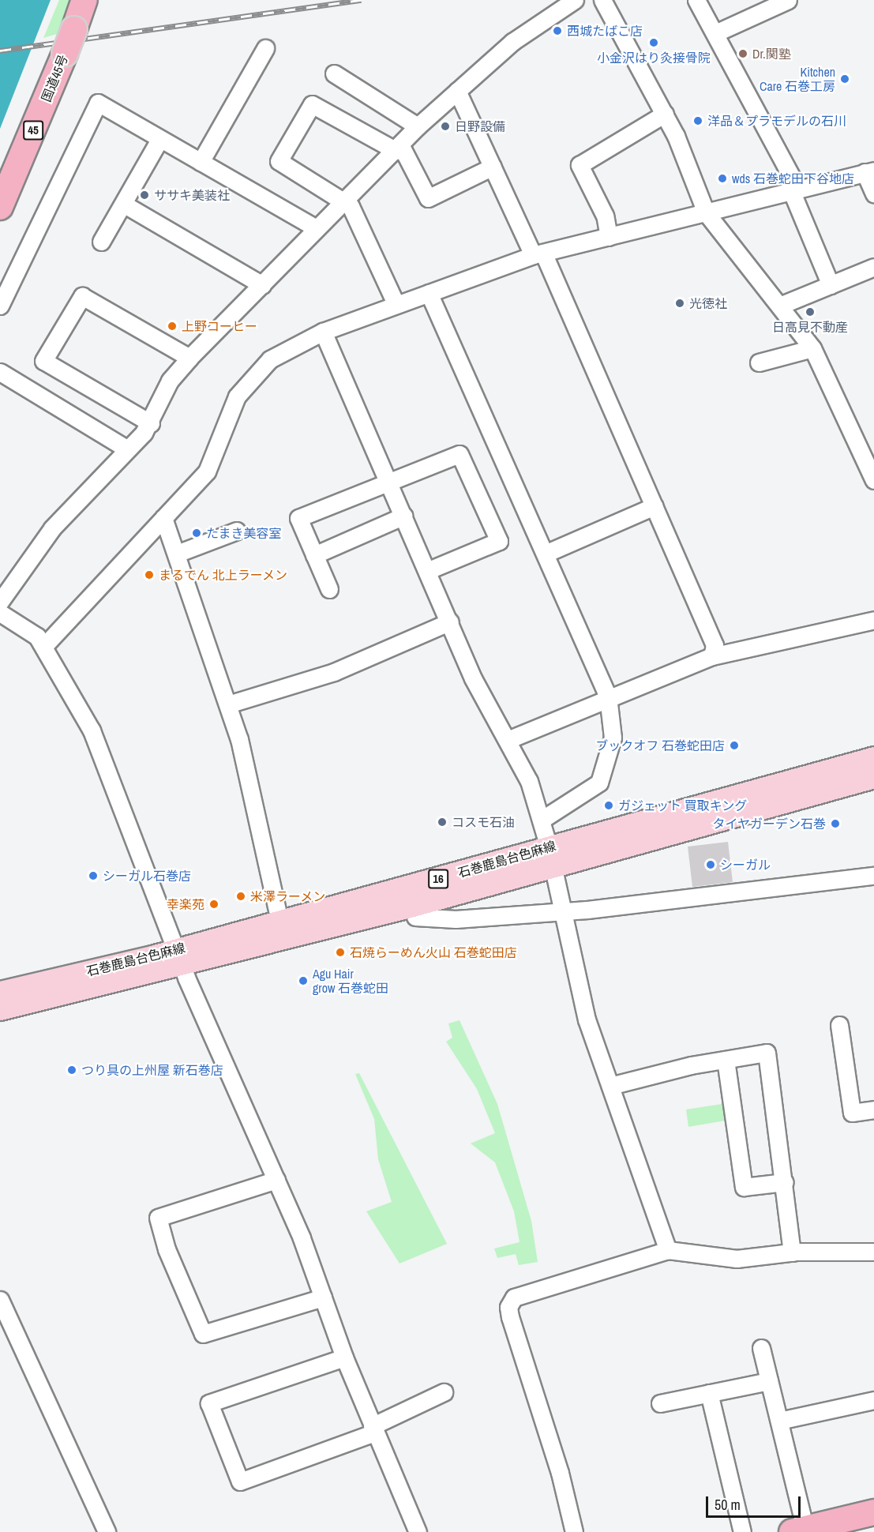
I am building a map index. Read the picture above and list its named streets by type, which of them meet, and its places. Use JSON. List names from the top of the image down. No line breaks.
{"streets":{"highway":["国道45号","45"],"main road":["石巻鹿島台色麻線","16"]},"places":["西城たばこ店","小金沢はり灸接骨院","Dr.関塾","Kitchen Care 石巻工房","洋品＆プラモデルの石川","日野設備","wds 石巻蛇田下谷地店","ササキ美装社","光徳社","日高見不動産","上野コーヒー","たまき美容室","まるでん 北上ラーメン","ブックオフ 石巻蛇田店","ガジェット 買取キング","コスモ石油","タイヤガーデン石巻","シーガル","シーガル石巻店","米澤ラーメン","幸楽苑","石焼らーめん火山 石巻蛇田店","Agu Hair grow 石巻蛇田","つり具の上州屋 新石巻店"],"scale_bar":"50 m"}
